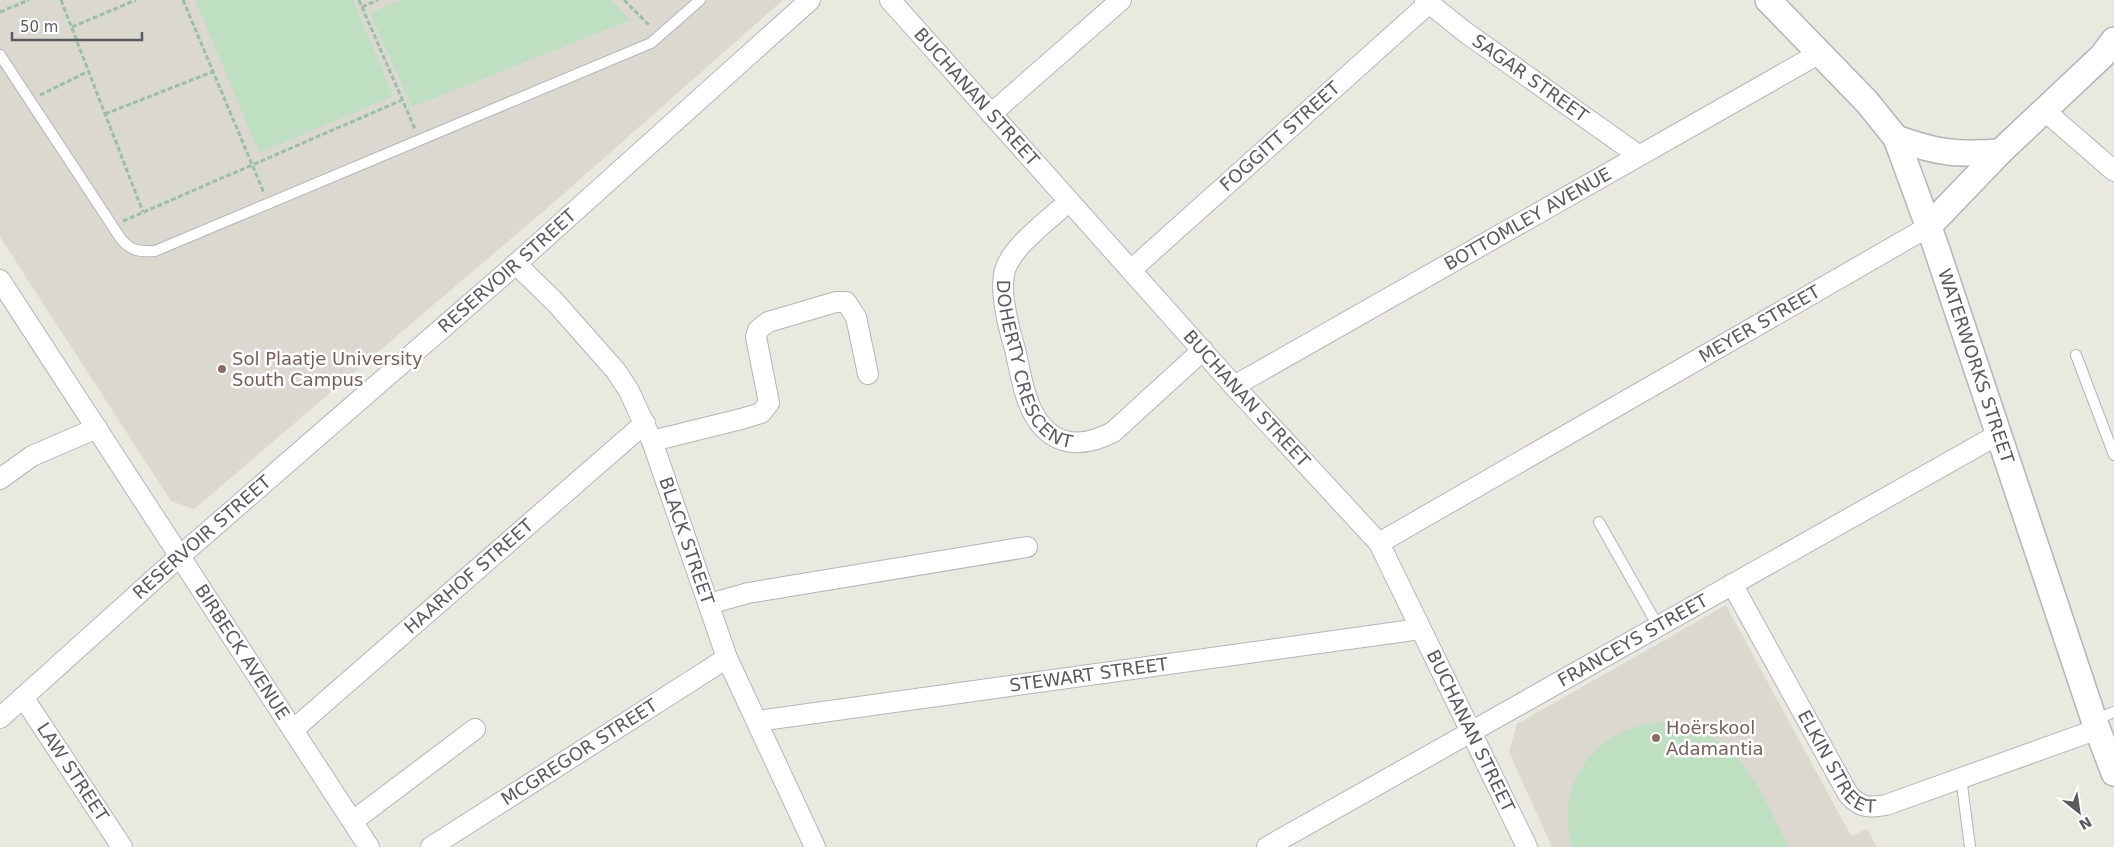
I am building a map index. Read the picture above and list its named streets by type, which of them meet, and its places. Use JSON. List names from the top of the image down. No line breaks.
{"streets":{"street":["SAGAR STREET","BUCHANAN STREET","FOGGITT STREET","BOTTOMLEY AVENUE","RESERVOIR STREET","MEYER STREET","DOHERTY CRESCENT","WATERWORKS STREET","BLACK STREET","HAARHOF STREET","FRANCEYS STREET","BIRBECK AVENUE","STEWART STREET","MCGREGOR STREET","ELKIN STREET","LAW STREET"]},"crossings":[["SAGAR STREET","FOGGITT STREET"],["SAGAR STREET","BOTTOMLEY AVENUE"],["BUCHANAN STREET","FOGGITT STREET"],["BUCHANAN STREET","BOTTOMLEY AVENUE"],["BUCHANAN STREET","MEYER STREET"],["BUCHANAN STREET","DOHERTY CRESCENT"],["BUCHANAN STREET","FRANCEYS STREET"],["BUCHANAN STREET","STEWART STREET"],["BOTTOMLEY AVENUE","WATERWORKS STREET"],["RESERVOIR STREET","BLACK STREET"],["RESERVOIR STREET","BIRBECK AVENUE"],["RESERVOIR STREET","LAW STREET"],["MEYER STREET","WATERWORKS STREET"],["WATERWORKS STREET","FRANCEYS STREET"],["WATERWORKS STREET","ELKIN STREET"],["BLACK STREET","HAARHOF STREET"],["BLACK STREET","STEWART STREET"],["BLACK STREET","MCGREGOR STREET"],["HAARHOF STREET","BIRBECK AVENUE"],["FRANCEYS STREET","ELKIN STREET"]],"places":["Sol Plaatje University South Campus","Hoërskool Adamantia"],"scale_bar":"50 m","north":"bottom right"}
